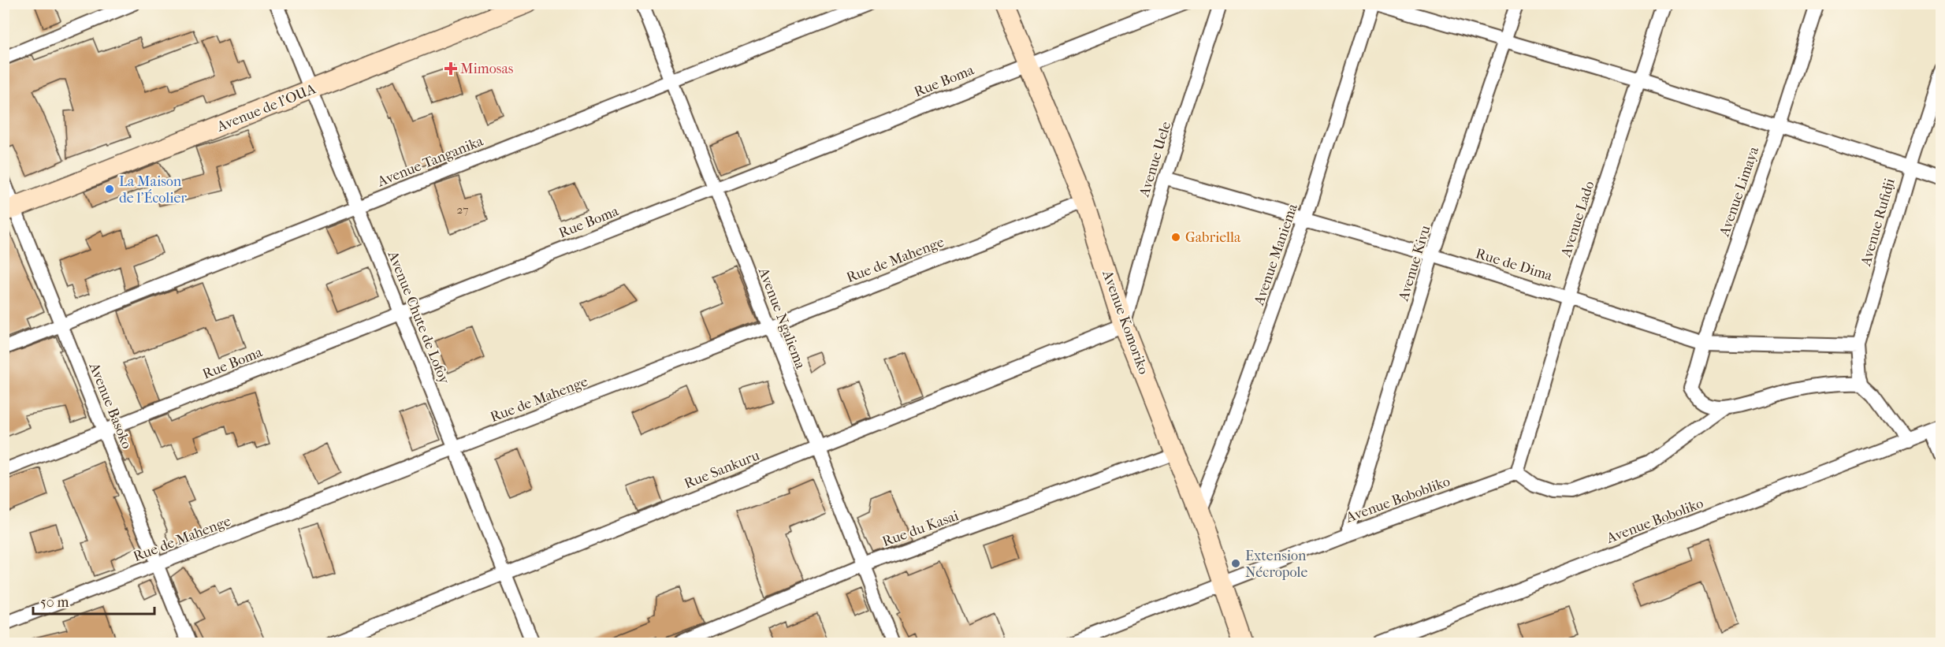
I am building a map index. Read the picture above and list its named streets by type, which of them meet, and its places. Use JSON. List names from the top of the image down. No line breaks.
{"streets":{"street":["Rue Boma","Avenue de l’OUA","Avenue Uele","Avenue Tanganika","Avenue Limaya","Avenue Lado","Avenue Rufidji","Avenue Maniema","Rue de Mahenge","Avenue Kivu","Rue de Dima","Avenue Chute de Lofoy","Avenue Ngaliema","Avenue Komoriko","Avenue Basoko","Rue Sankuru","Avenue Bobobliko","Avenue Boboliko","Rue du Kasai"]},"crossings":[["Rue Boma","Avenue Chute de Lofoy"],["Rue Boma","Avenue Ngaliema"],["Rue Boma","Avenue Komoriko"],["Rue Boma","Avenue Basoko"],["Avenue de l’OUA","Avenue Chute de Lofoy"],["Avenue de l’OUA","Avenue Basoko"],["Avenue Uele","Rue de Dima"],["Avenue Uele","Avenue Komoriko"],["Avenue Uele","Rue Sankuru"],["Avenue Tanganika","Avenue Chute de Lofoy"],["Avenue Tanganika","Avenue Ngaliema"],["Avenue Tanganika","Avenue Basoko"],["Avenue Limaya","Rue de Dima"],["Avenue Lado","Rue de Dima"],["Avenue Lado","Avenue Bobobliko"],["Avenue Rufidji","Rue de Dima"],["Avenue Maniema","Rue de Dima"],["Avenue Maniema","Avenue Komoriko"],["Rue de Mahenge","Avenue Chute de Lofoy"],["Rue de Mahenge","Avenue Ngaliema"],["Rue de Mahenge","Avenue Komoriko"],["Rue de Mahenge","Avenue Basoko"],["Avenue Kivu","Rue de Dima"],["Avenue Kivu","Avenue Bobobliko"],["Avenue Chute de Lofoy","Rue Sankuru"],["Avenue Ngaliema","Rue Sankuru"],["Avenue Ngaliema","Rue du Kasai"],["Avenue Komoriko","Rue Sankuru"],["Avenue Komoriko","Avenue Bobobliko"],["Avenue Komoriko","Rue du Kasai"]],"places":{"health":["Mimosas"],"other":["La Maison de l'Écolier","Gabriella","Extension Nécropole"]},"house_numbers":["27"],"scale_bar":"50 m"}
